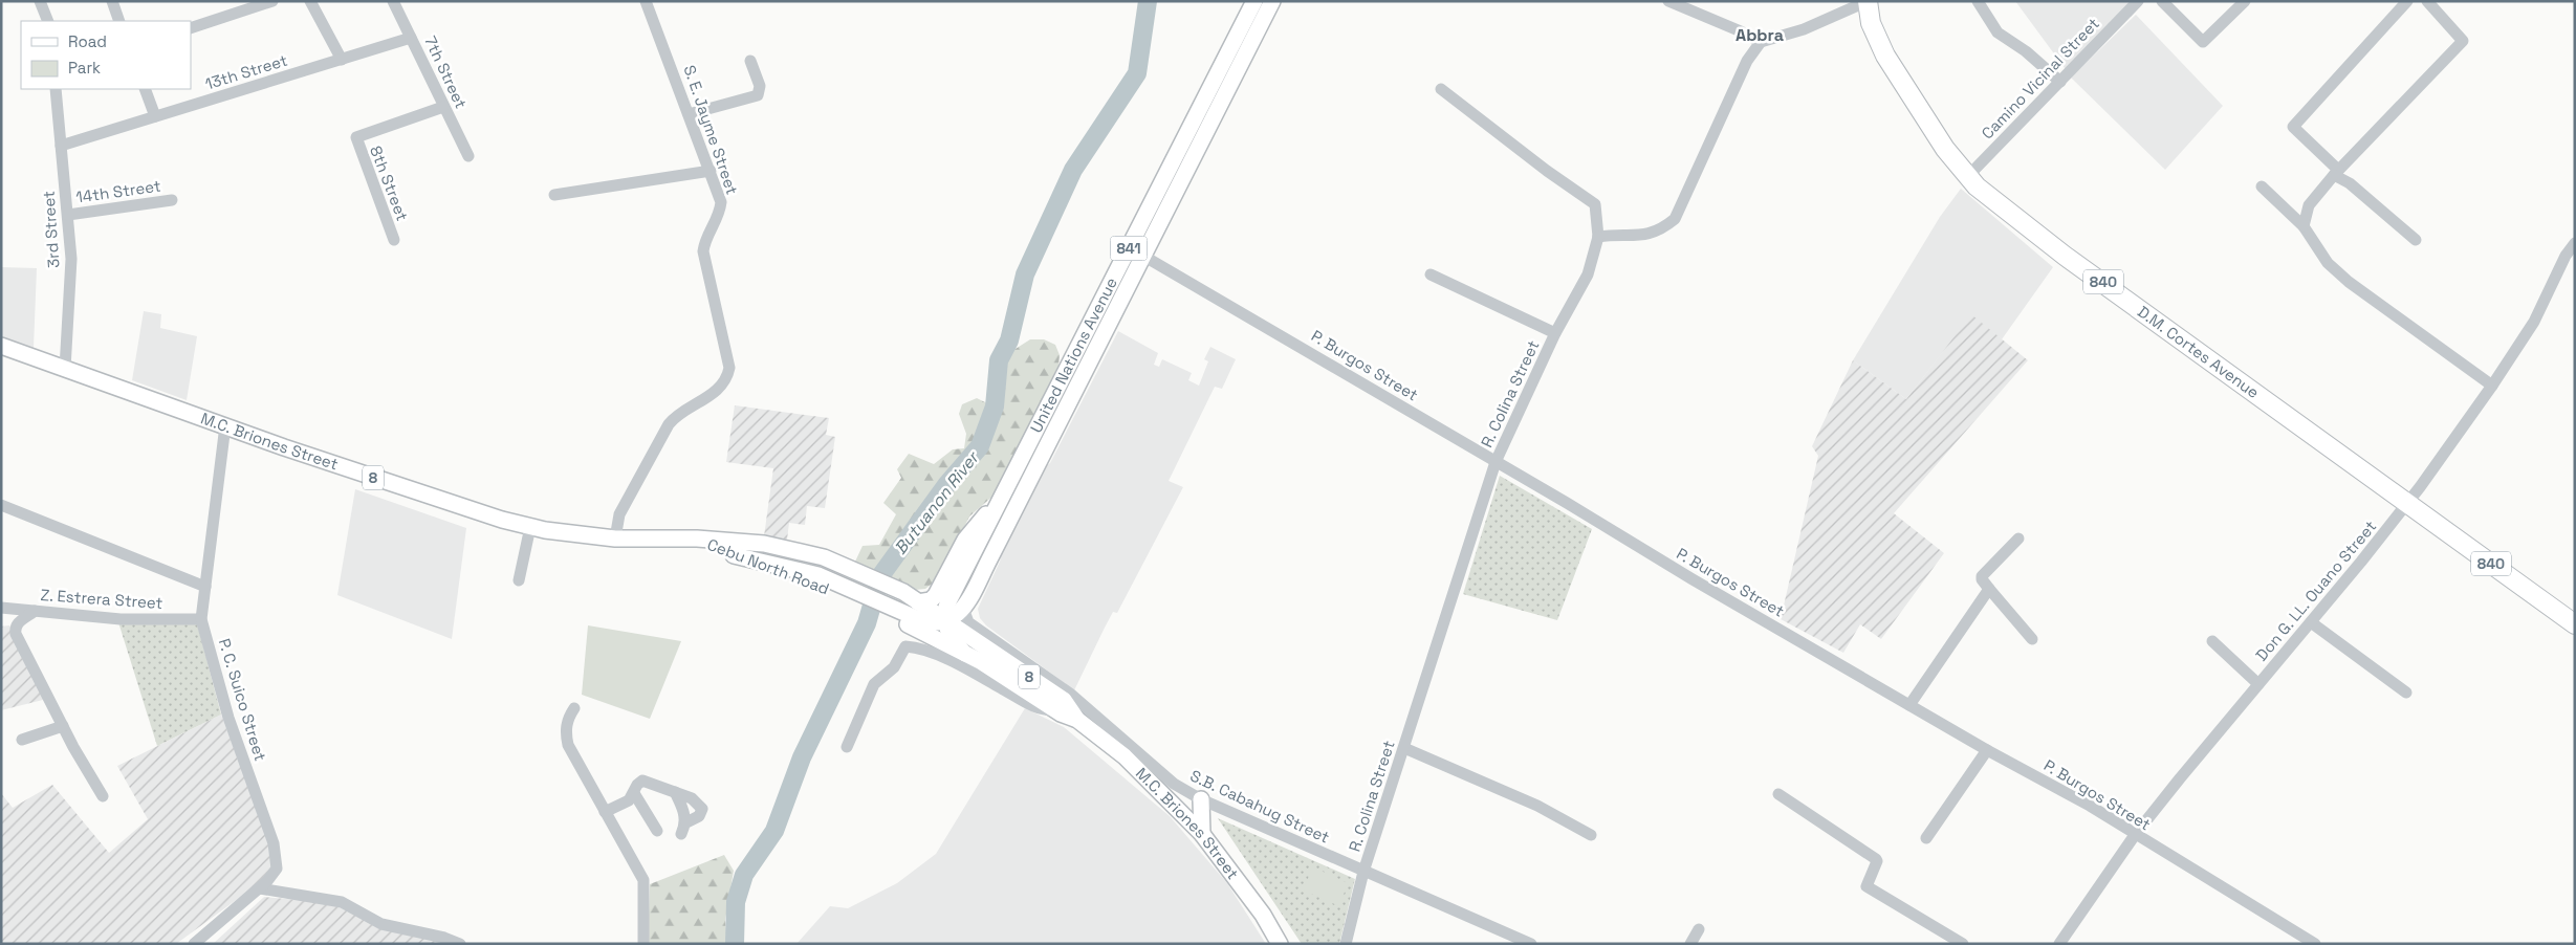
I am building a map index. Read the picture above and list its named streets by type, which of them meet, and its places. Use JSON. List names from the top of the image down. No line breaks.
{"streets":{"highway":["840","D.M. Cortes Avenue"],"main road":["841","United Nations Avenue","M.C. Briones Street","8","Cebu North Road"],"street":["13th Street","7th Street","Camino Vicinal Street","S. E. Jayme Street","8th Street","14th Street","3rd Street","P. Burgos Street","R. Colina Street","Don G. LL. Ouano Street","Z. Estrera Street","P. C. Suico Street","S.B. Cabahug Street"]},"crossings":[["13th Street","7th Street"],["13th Street","3rd Street"],["7th Street","8th Street"],["Camino Vicinal Street","D.M. Cortes Avenue"],["S. E. Jayme Street","M.C. Briones Street"],["14th Street","3rd Street"],["3rd Street","M.C. Briones Street"],["D.M. Cortes Avenue","Don G. LL. Ouano Street"],["United Nations Avenue","P. Burgos Street"],["United Nations Avenue","M.C. Briones Street"],["United Nations Avenue","S.B. Cabahug Street"],["P. Burgos Street","R. Colina Street"],["P. Burgos Street","Don G. LL. Ouano Street"],["R. Colina Street","S.B. Cabahug Street"],["M.C. Briones Street","Cebu North Road"],["M.C. Briones Street","P. C. Suico Street"],["Z. Estrera Street","P. C. Suico Street"]],"districts":["Abbra"],"water":["Butuanon River"],"legend":["Road","Park"]}
